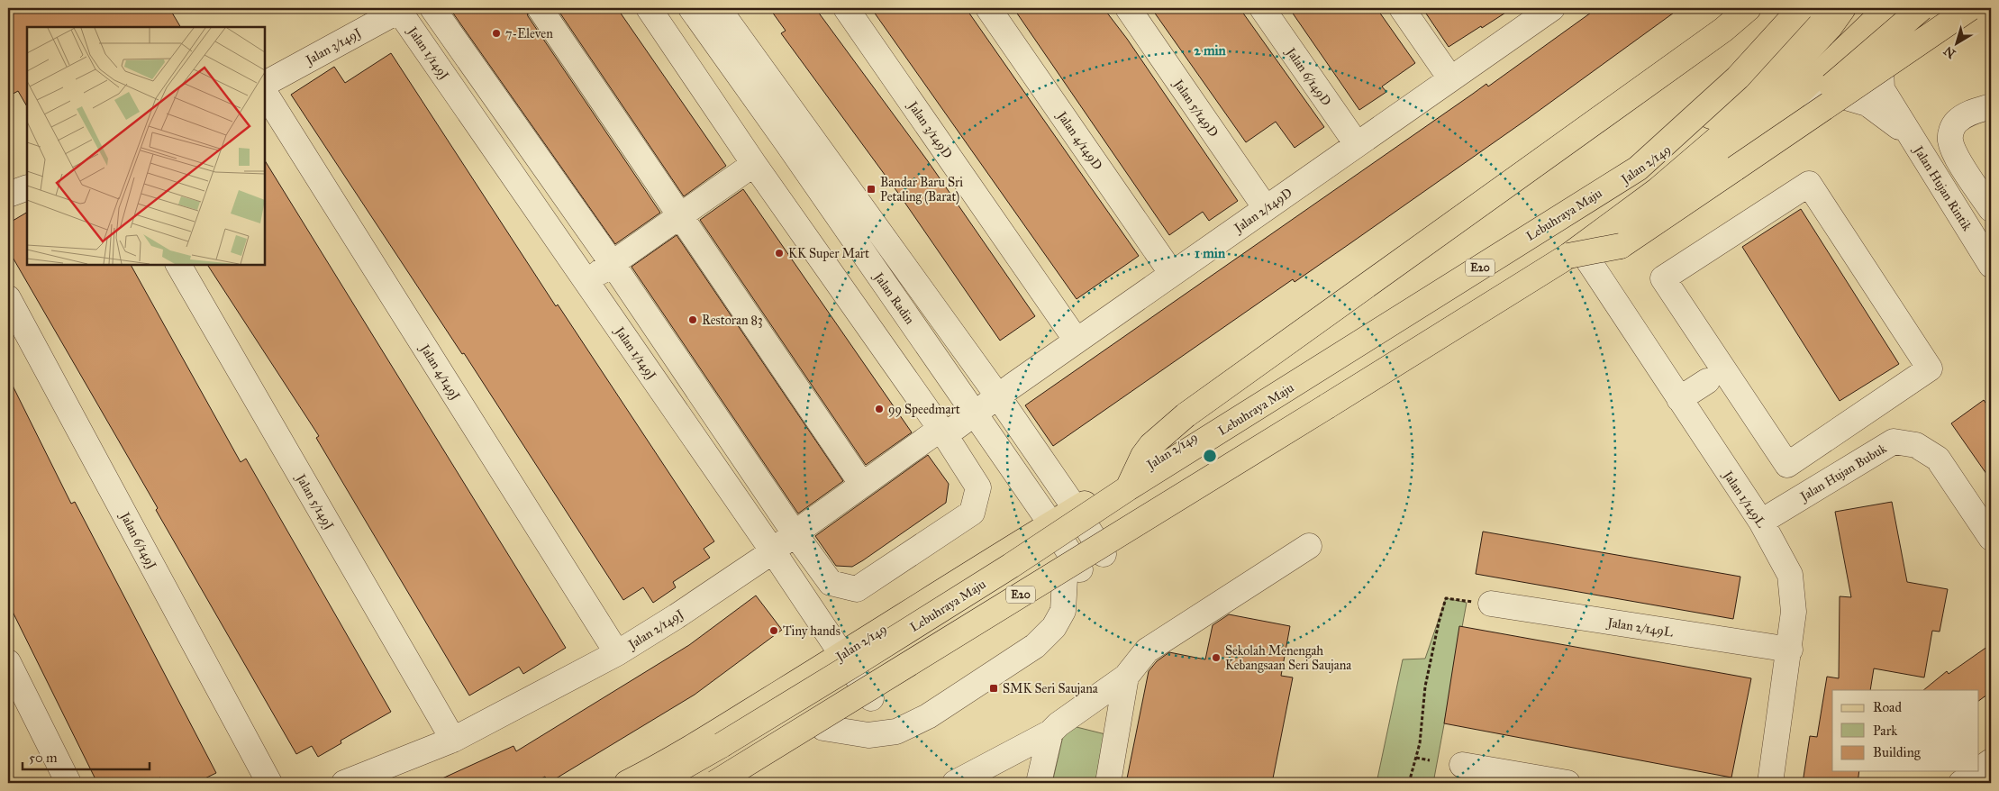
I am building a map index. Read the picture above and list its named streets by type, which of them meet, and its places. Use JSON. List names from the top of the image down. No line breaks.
{"streets":{"main road":["Jalan 2/149","Lebuhraya Maju","E20"],"street":["Jalan 3/149J","Jalan 1/149J","Jalan 6/149D","Jalan 5/149D","Jalan 3/149D","Jalan 4/149D","Jalan Hujan Rintik","Jalan 2/149D","Jalan Radin","Jalan 4/149J","Jalan Hujan Bubuk","Jalan 1/149L","Jalan 5/149J","Jalan 6/149J","Jalan 2/149L","Jalan 2/149J"]},"crossings":[["Jalan 3/149J","Jalan 1/149J"],["Jalan 1/149J","Jalan 2/149"],["Jalan 1/149J","Jalan 2/149J"],["Jalan 6/149D","Jalan 2/149D"],["Jalan 5/149D","Jalan 2/149D"],["Jalan 3/149D","Jalan 2/149D"],["Jalan 4/149D","Jalan 2/149D"],["Jalan 2/149","Jalan Radin"],["Jalan 2/149D","Jalan Radin"],["Jalan 2/149D","Jalan 2/149J"],["E20","Jalan 1/149L"],["Jalan 4/149J","Jalan 2/149J"],["Jalan Hujan Bubuk","Jalan 1/149L"],["Jalan 1/149L","Jalan 2/149L"],["Jalan 5/149J","Jalan 2/149J"]],"places":{"other":["7-Eleven","KK Super Mart","Restoran 83","99 Speedmart","Tiny hands","Sekolah Menengah Kebangsaan Seri Saujana"],"transit":["Bandar Baru Sri Petaling (Barat)","SMK Seri Saujana"]},"legend":["Road","Park","Building"],"scale_bar":"50 m","north":"bottom left","rings":["2 min","1 min"]}
